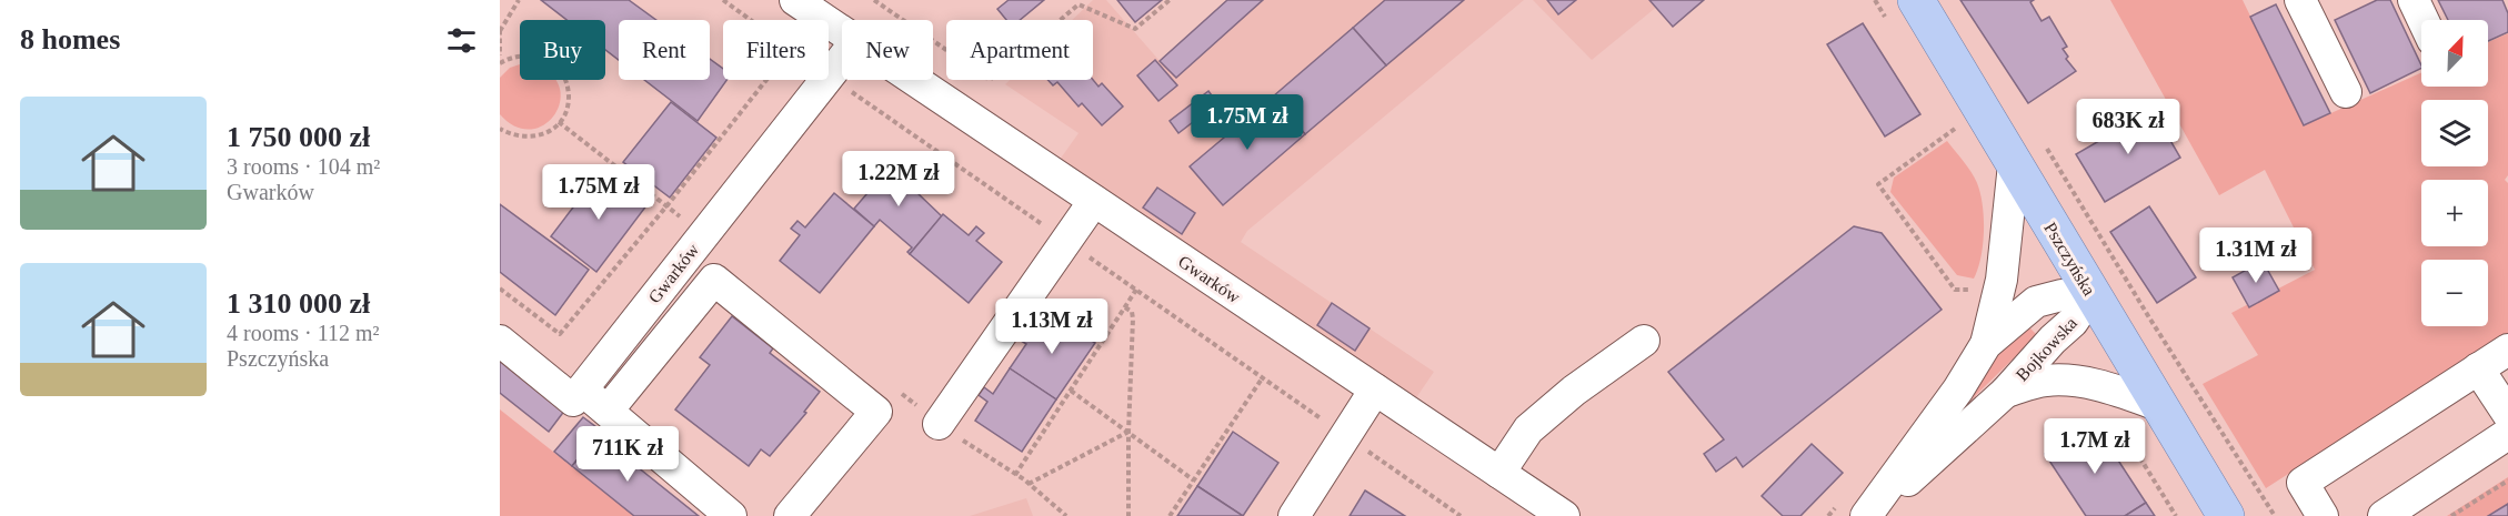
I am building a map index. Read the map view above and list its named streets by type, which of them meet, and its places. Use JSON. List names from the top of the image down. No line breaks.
{"streets":{"main road":["Pszczyńska"],"street":["Gwarków","Bojkowska"]},"crossings":[["Pszczyńska","Bojkowska"]],"north":"top right","page":{"heading":"8 homes","map_buttons":["+","−"],"chip":["Buy","Rent","Filters","New","Apartment"],"list":[{"name":"1 750 000 zł","note":"3 rooms · 104 m² · Gwarków"},{"name":"1 310 000 zł","note":"4 rooms · 112 m² · Pszczyńska"}],"price":["1.75M zł","683K zł","1.22M zł","1.75M zł","1.31M zł","1.13M zł","1.7M zł","711K zł"]}}
